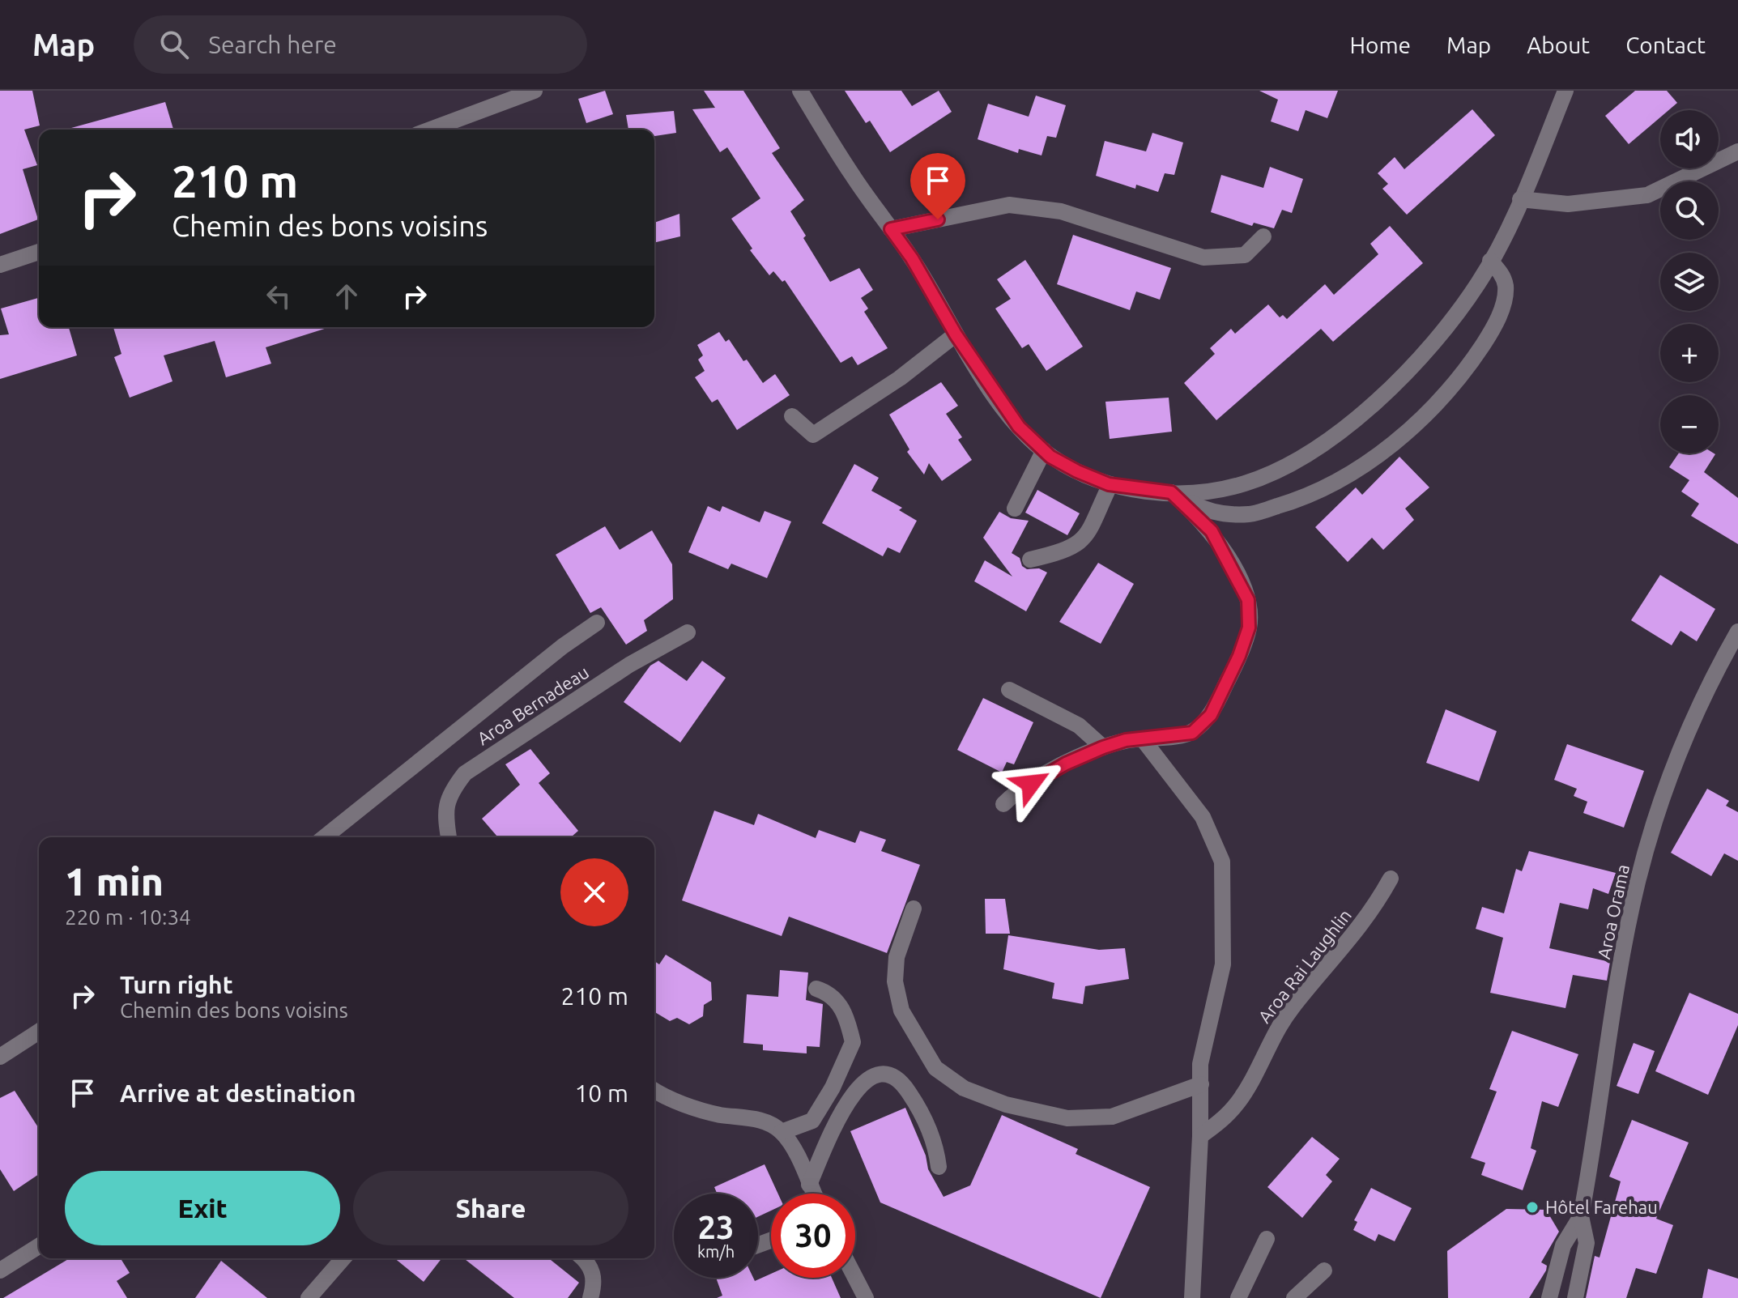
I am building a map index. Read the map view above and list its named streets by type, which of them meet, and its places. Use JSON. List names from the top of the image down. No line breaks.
{"streets":{"street":["Aroa Bernadeau","Aroa Orama","Aroa Rai Laughlin"]},"places":["Hôtel Farehau"],"page":{"header":"Map","search":"Search here","nav":["Home","Map","About","Contact"],"map_buttons":["+","−"],"turn":["210 m","Chemin des bons voisins"],"heading":["1 min","220 m · 10:34"],"list":[{"name":"Turn right","note":"Chemin des bons voisins","value":"210 m"},{"name":"Arrive at destination","value":"10 m"}],"buttons":["Exit","Share"],"speed":"23 km/h","limit":"30"}}
